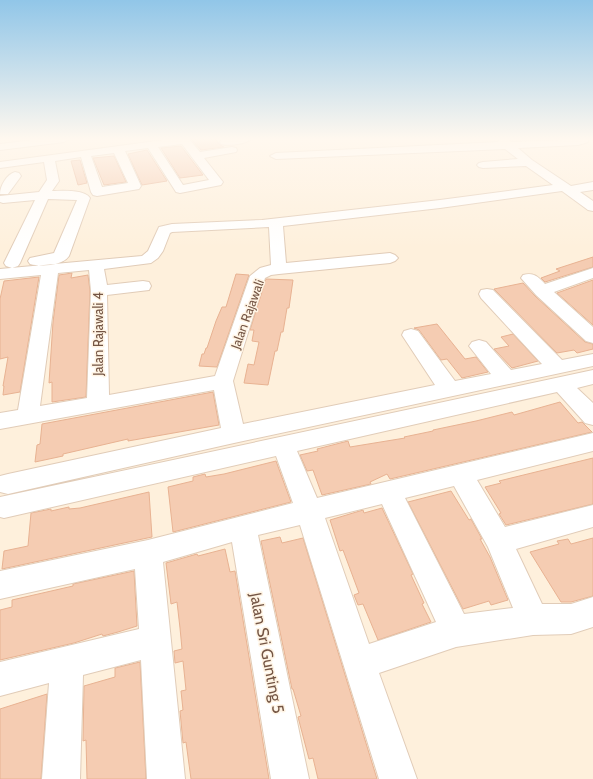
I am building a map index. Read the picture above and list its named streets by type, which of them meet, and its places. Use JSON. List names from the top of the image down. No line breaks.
{"streets":{"street":["Jalan Rajawali","Jalan Rajawali 4","Jalan Sri Gunting 5"]}}
